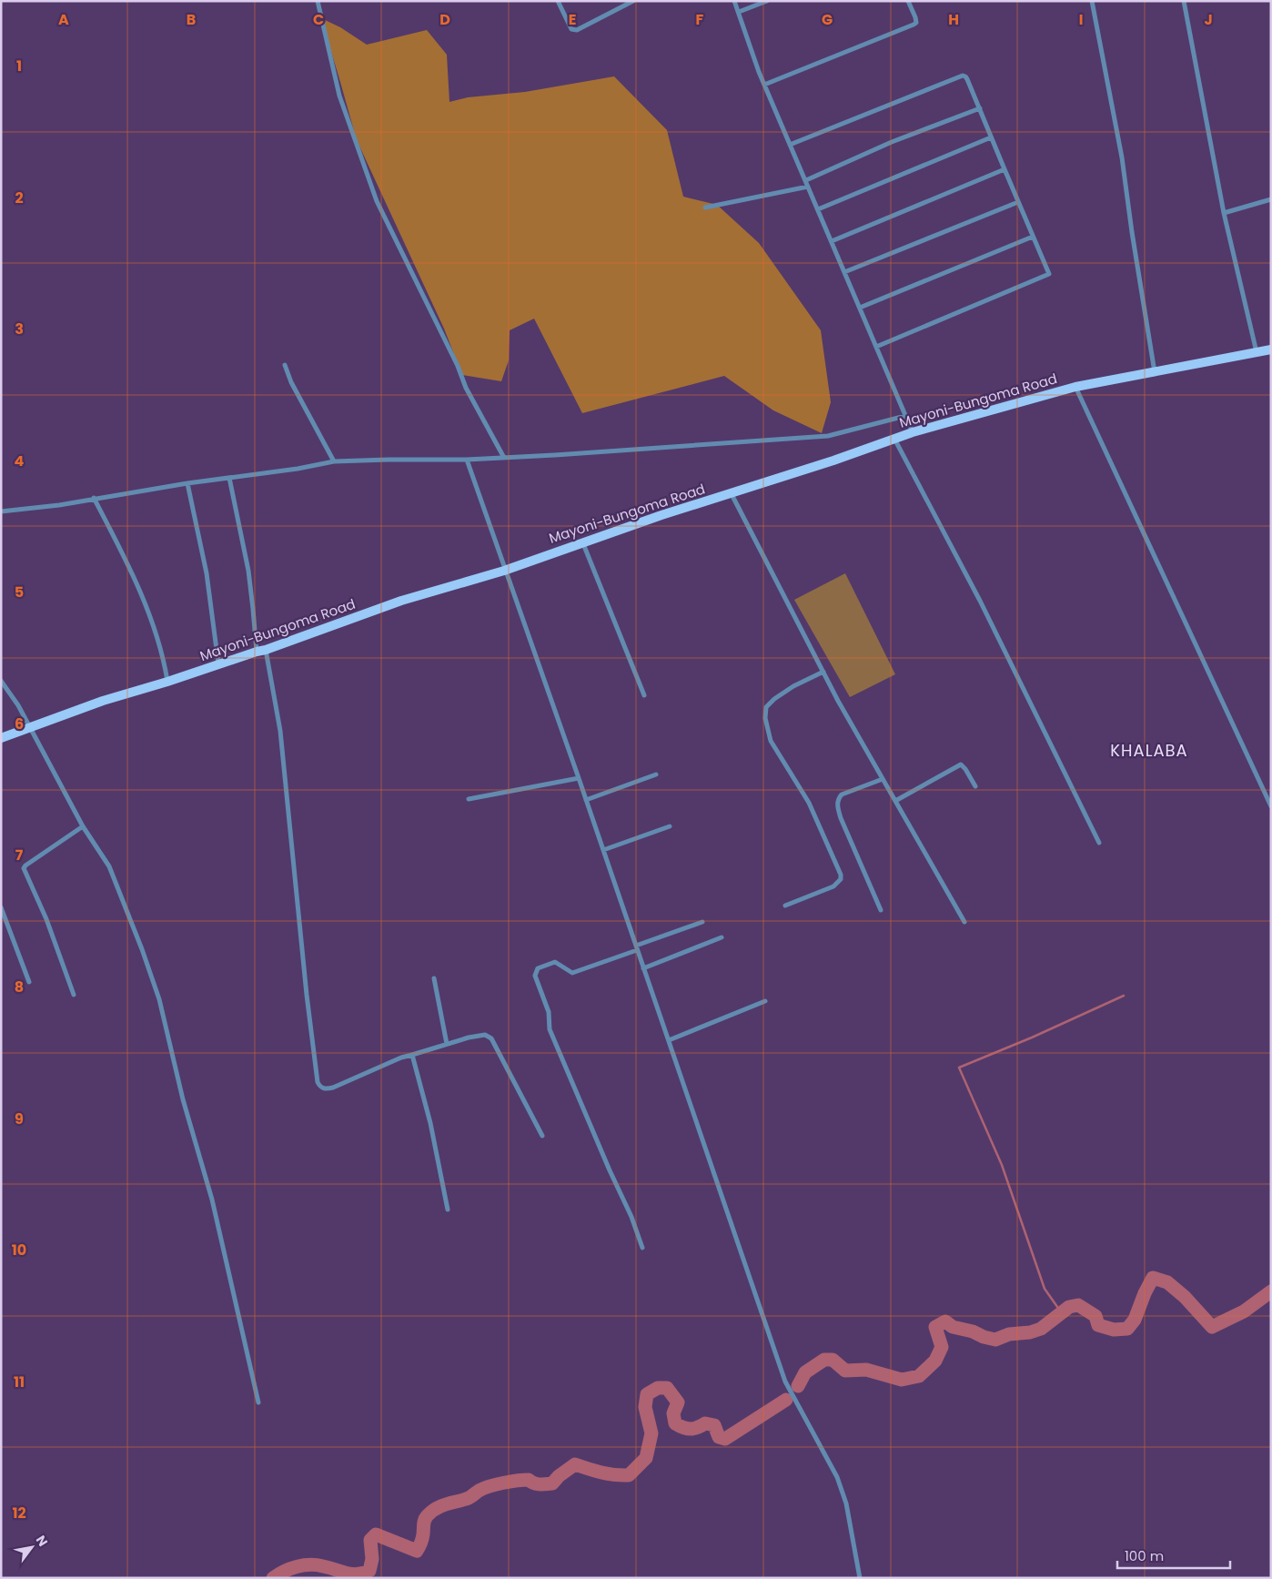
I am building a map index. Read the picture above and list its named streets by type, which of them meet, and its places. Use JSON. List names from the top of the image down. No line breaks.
{"streets":{"main road":["Mayoni-Bungoma Road"]},"districts":["KHALABA"],"scale_bar":"100 m","north":"top right","grid":{"columns":["A","B","C","D","E","F","G","H","I","J"],"rows":["1","2","3","4","5","6","7","8","9","10","11","12"]}}
